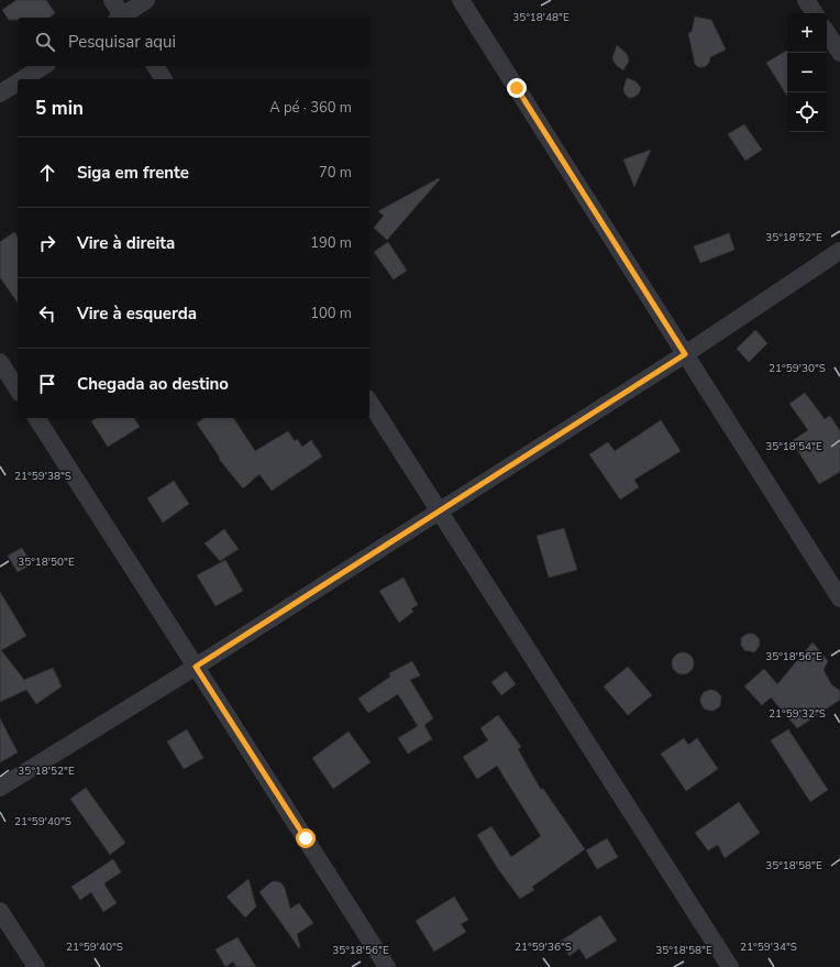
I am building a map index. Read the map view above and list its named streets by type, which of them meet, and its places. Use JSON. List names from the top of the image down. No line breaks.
{"page":{"map_buttons":["+","−"],"search":"Pesquisar aqui","heading":["5 min","A pé · 360 m"],"list":[["Siga em frente","70 m"],["Vire à direita","190 m"],["Vire à esquerda","100 m"],"Chegada ao destino"]},"coordinates":["35°18'48\"E","35°18'52\"E","21°59'30\"S","35°18'54\"E","21°59'38\"S","35°18'50\"E","35°18'56\"E","21°59'32\"S","21°59'40\"S","35°18'58\"E","21°59'36\"S","21°59'34\"S"]}
